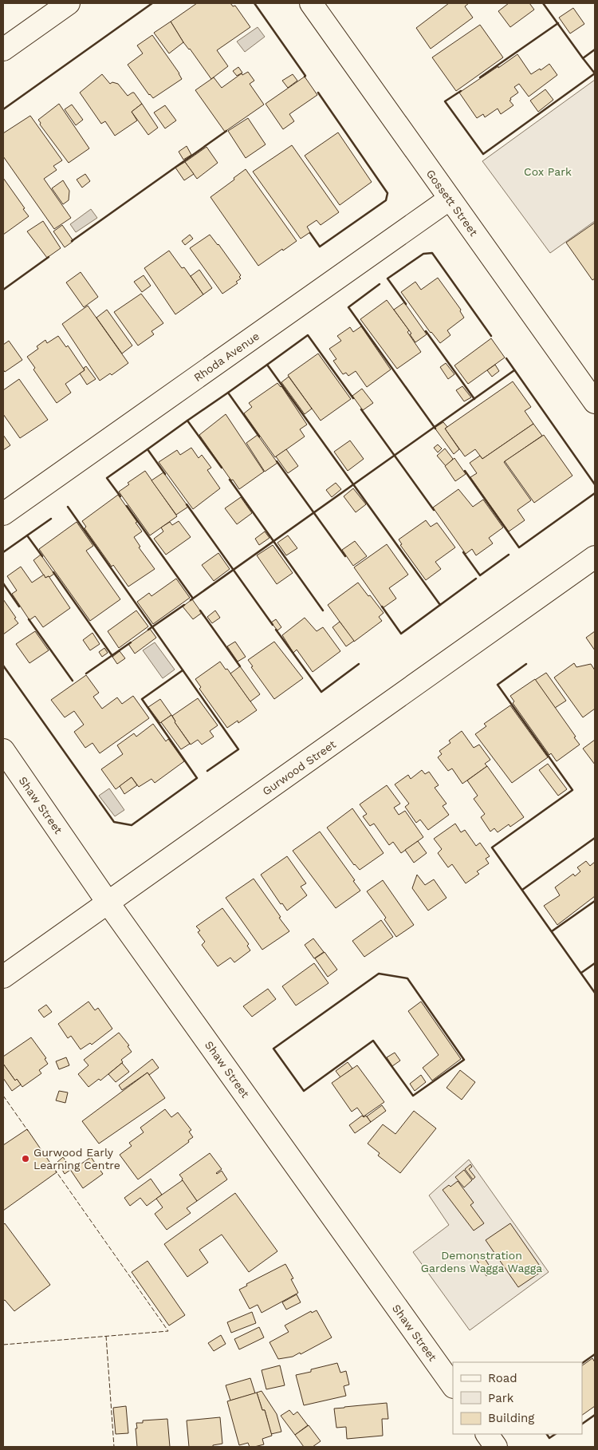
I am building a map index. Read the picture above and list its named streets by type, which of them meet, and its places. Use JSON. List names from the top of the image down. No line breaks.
{"streets":{"street":["Gossett Street","Rhoda Avenue","Gurwood Street","Shaw Street"]},"crossings":[["Gossett Street","Rhoda Avenue"],["Gurwood Street","Shaw Street"]],"parks":["Cox Park","Demonstration Gardens Wagga Wagga"],"places":["Gurwood Early Learning Centre"],"legend":["Road","Park","Building"]}
